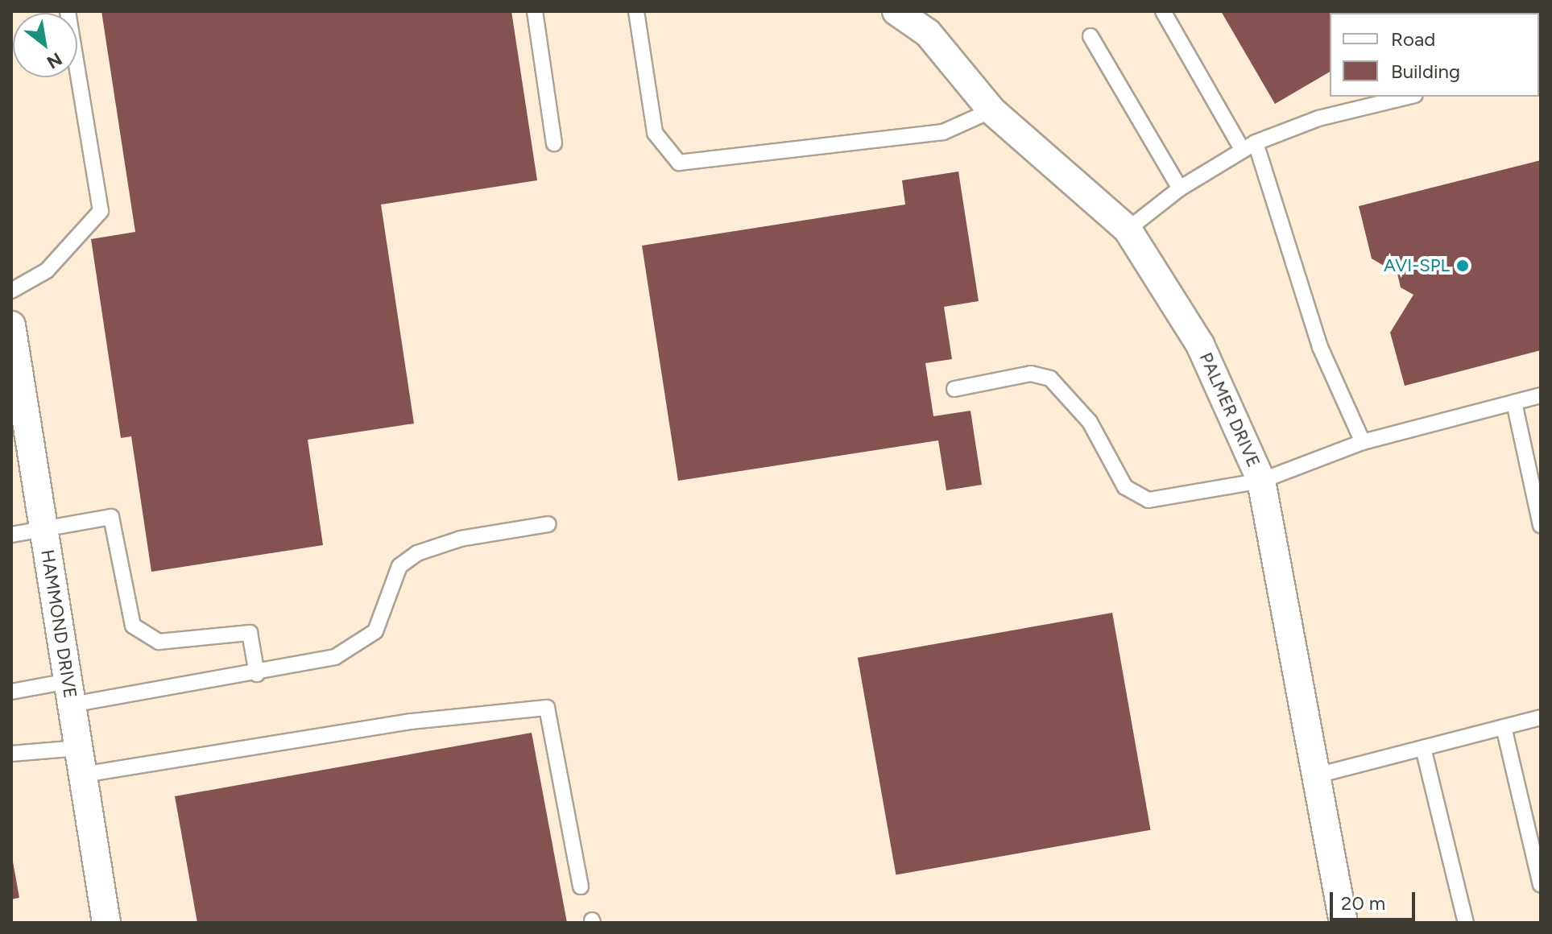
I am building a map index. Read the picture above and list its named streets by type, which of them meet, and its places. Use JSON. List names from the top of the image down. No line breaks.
{"streets":{"street":["PALMER DRIVE","HAMMOND DRIVE"]},"places":["AVI-SPL"],"legend":["Road","Building"],"scale_bar":"20 m","north":"bottom right"}
